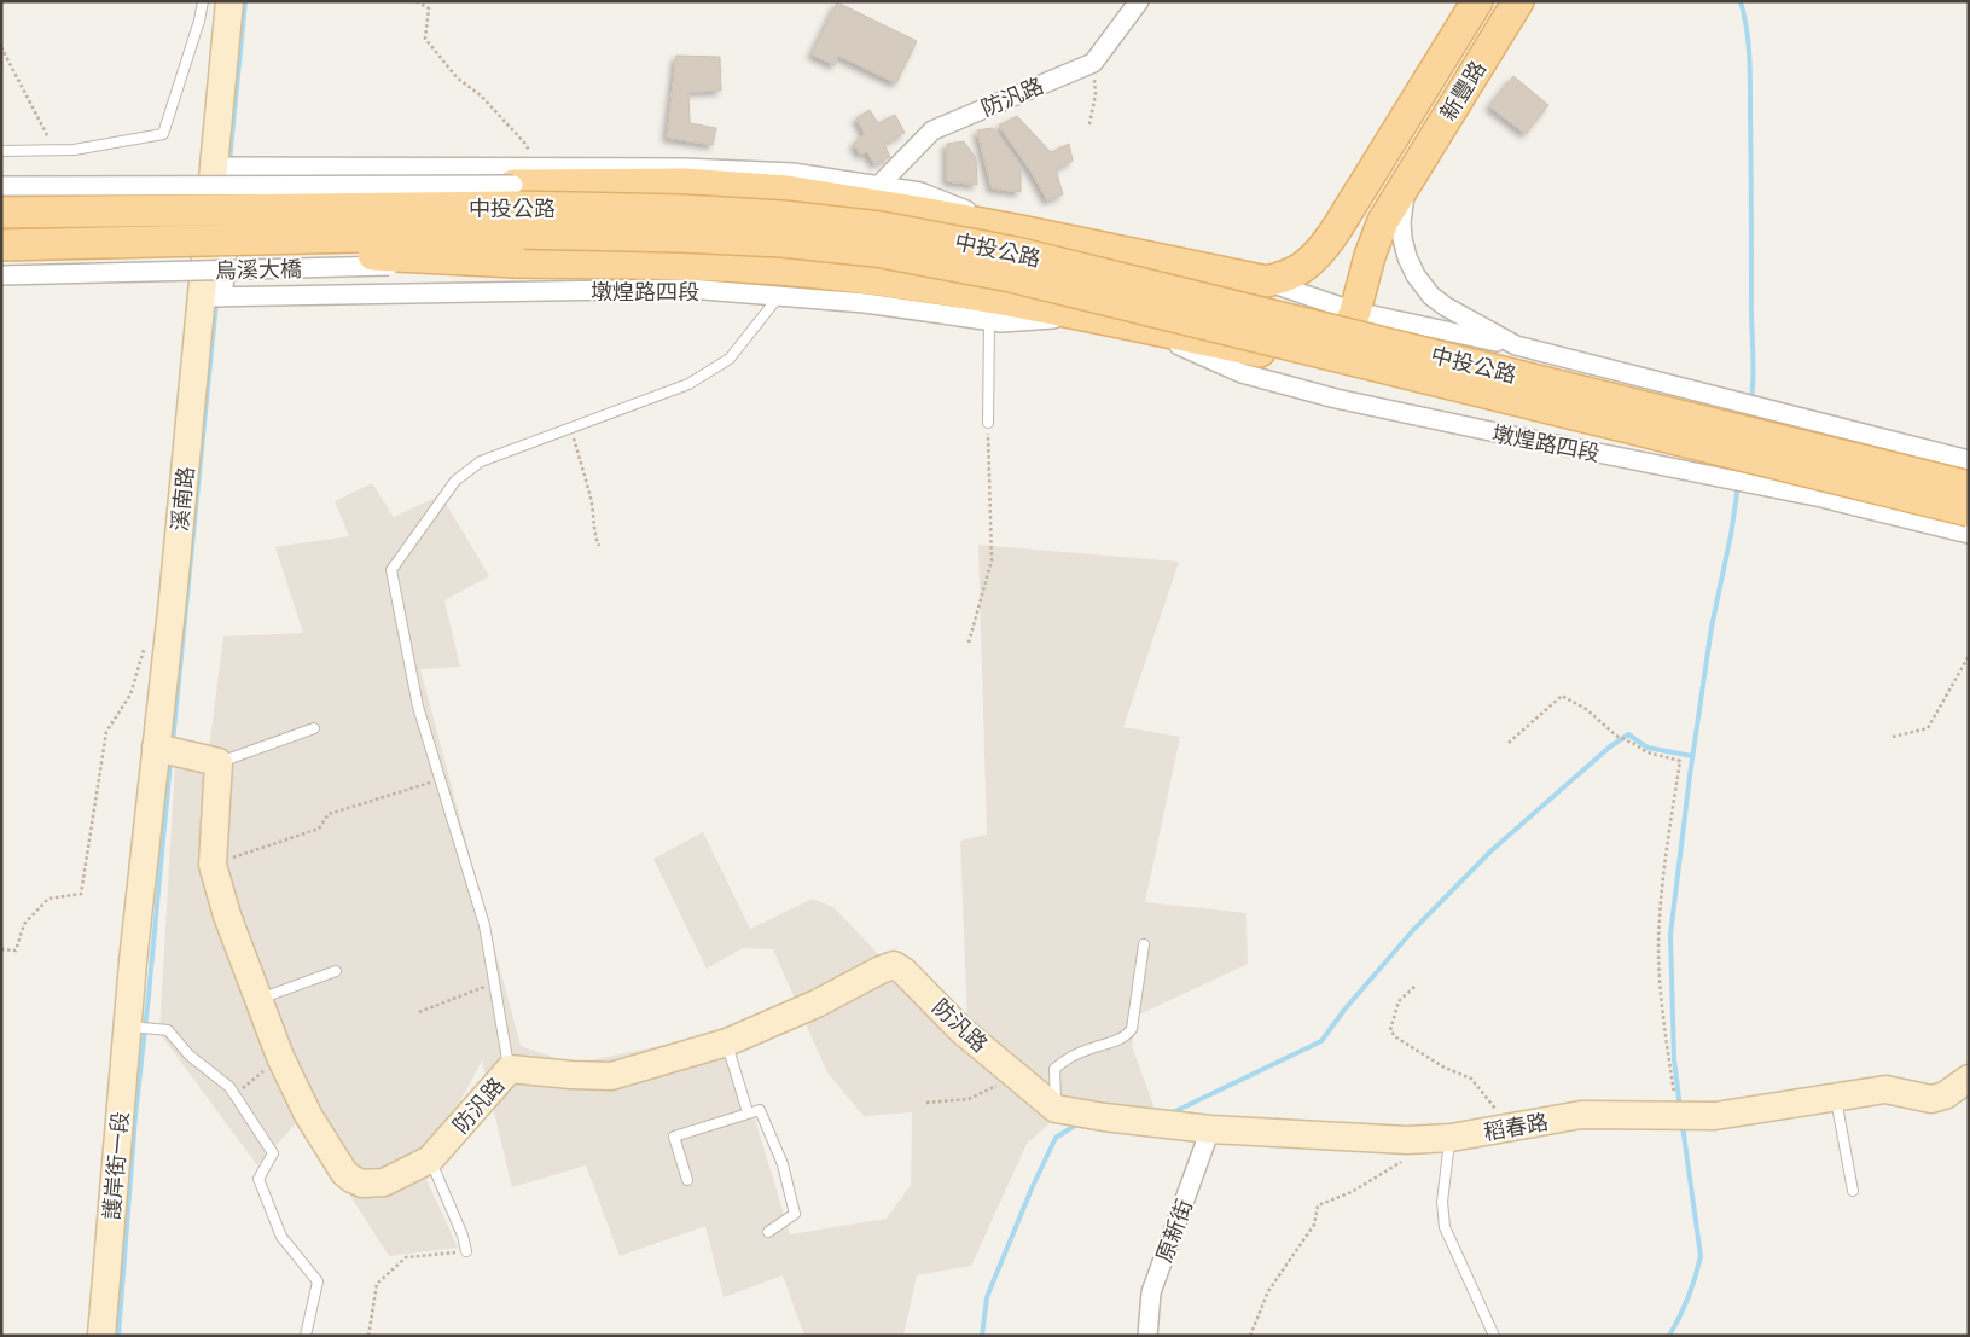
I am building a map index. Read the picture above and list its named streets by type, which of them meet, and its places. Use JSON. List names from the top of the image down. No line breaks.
{"streets":{"main road":["新豐路","中投公路"],"street":["防汎路","烏溪大橋","墩煌路四段","溪南路","稻春路","護岸街一段","原新街"]},"crossings":[["新豐路","烏溪大橋"],["新豐路","墩煌路四段"],["防汎路","稻春路"],["墩煌路四段","溪南路"],["溪南路","護岸街一段"],["稻春路","原新街"]]}
